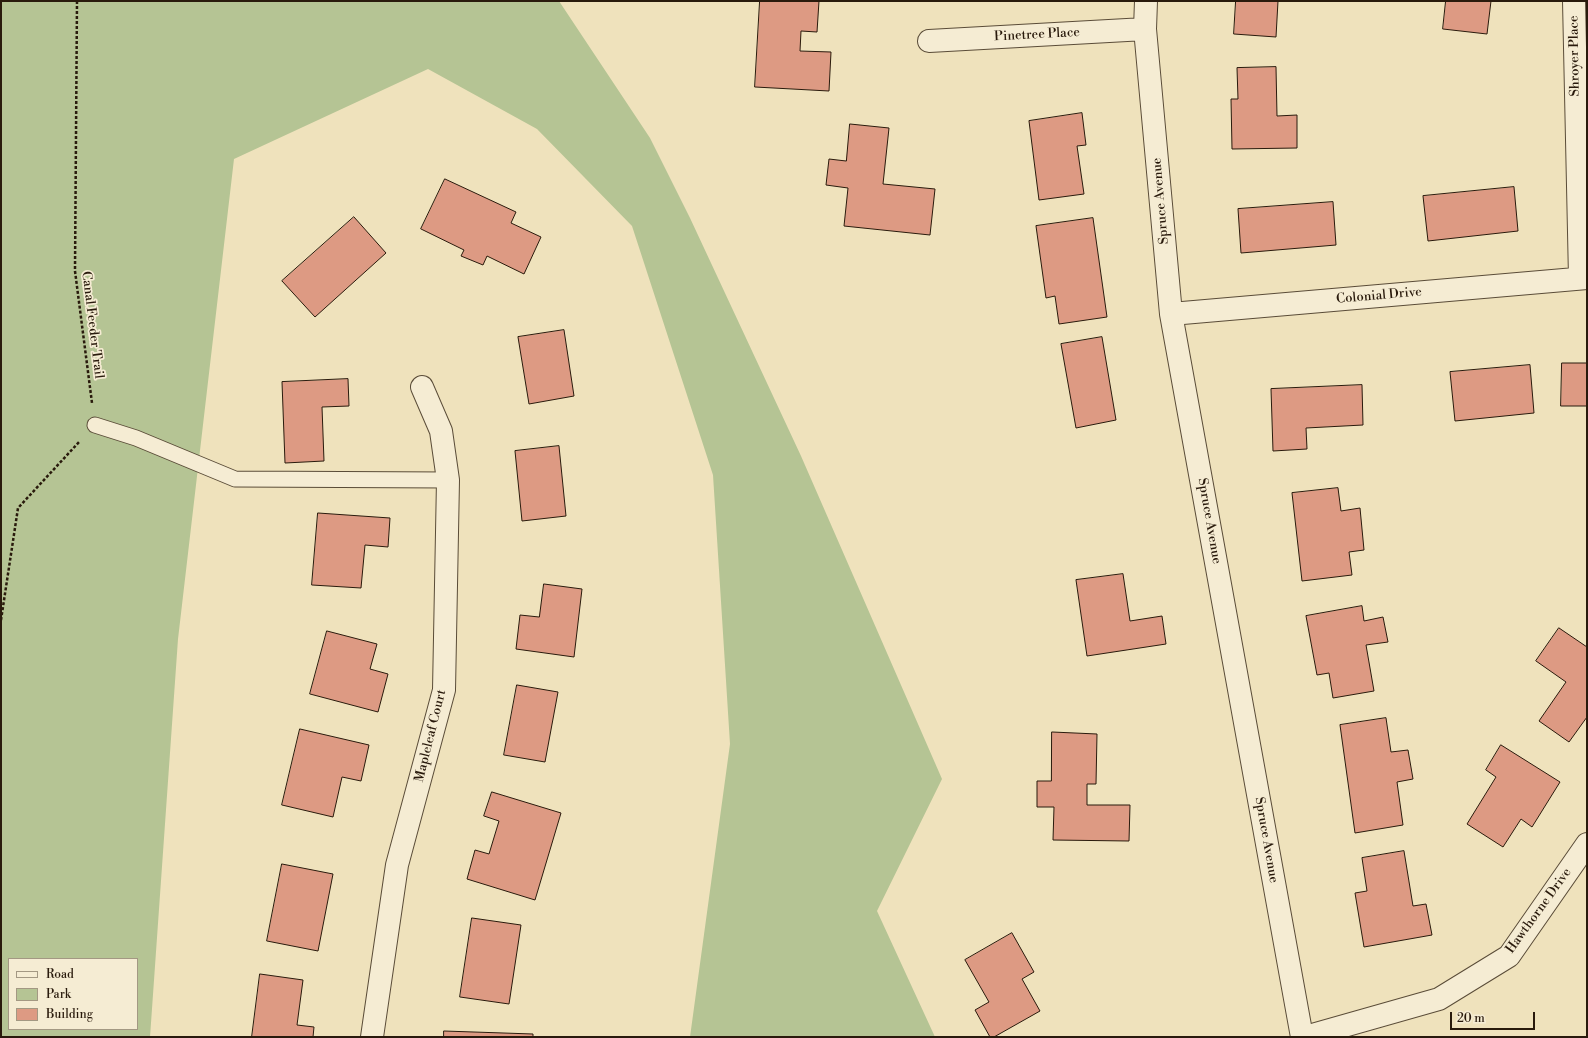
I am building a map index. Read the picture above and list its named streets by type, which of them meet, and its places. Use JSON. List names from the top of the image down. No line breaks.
{"streets":{"street":["Pinetree Place","Shroyer Place","Spruce Avenue","Colonial Drive","Mapleleaf Court","Hawthorne Drive"],"path":["Canal Feeder Trail"]},"crossings":[["Pinetree Place","Spruce Avenue"],["Shroyer Place","Colonial Drive"],["Spruce Avenue","Colonial Drive"]],"legend":["Road","Park","Building"],"scale_bar":"20 m"}
